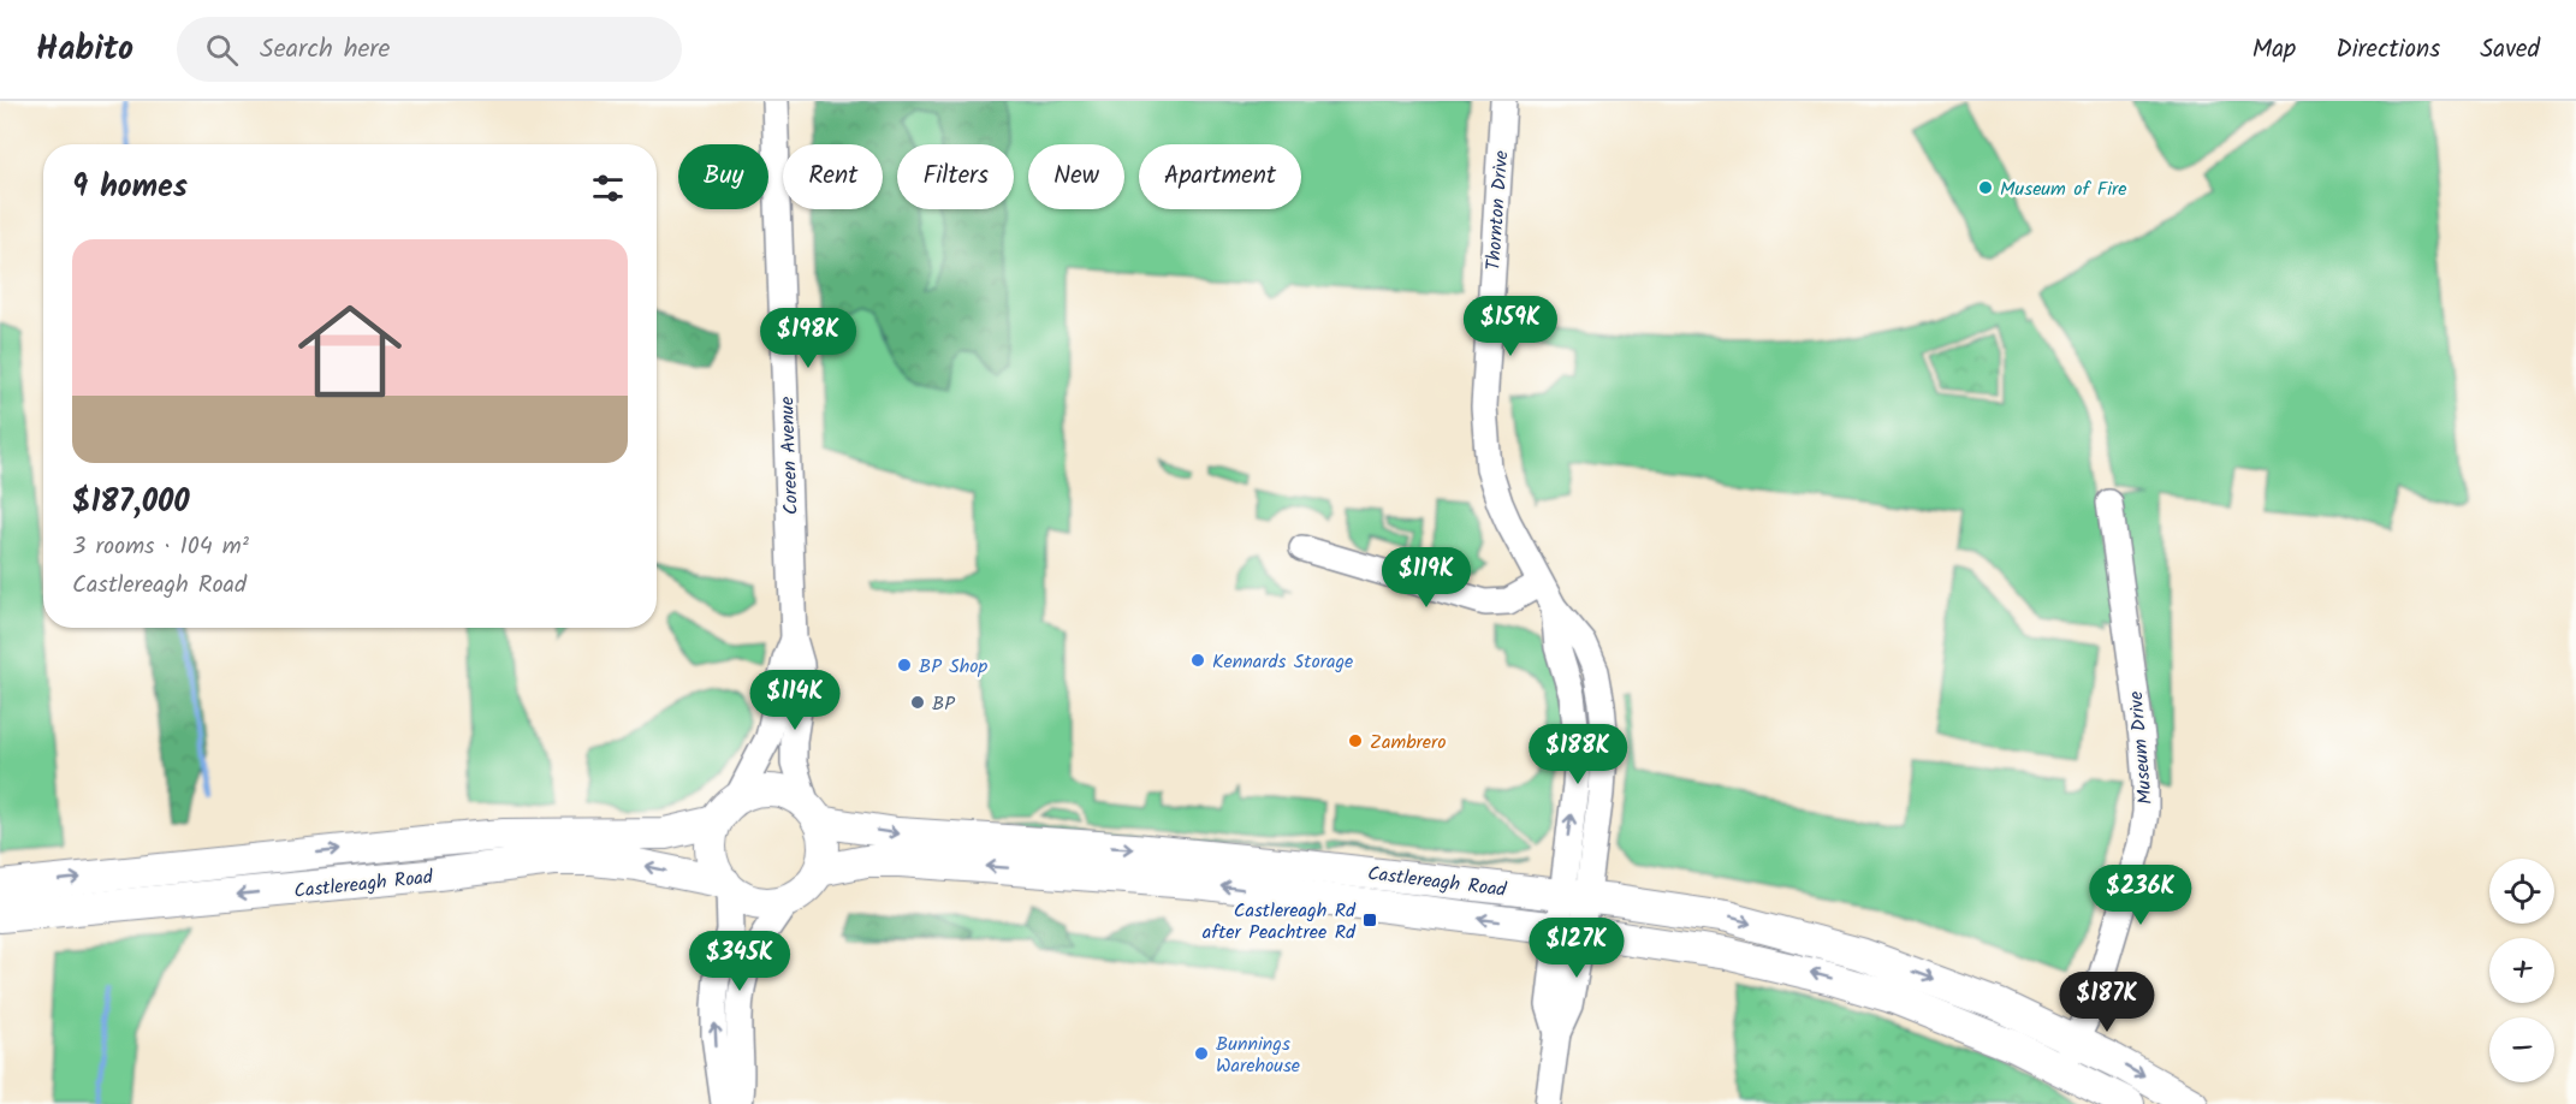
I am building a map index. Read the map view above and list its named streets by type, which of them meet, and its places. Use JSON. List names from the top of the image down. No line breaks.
{"streets":{"main road":["Castlereagh Road"],"street":["Thornton Drive","Coreen Avenue","Museum Drive"]},"crossings":[["Thornton Drive","Castlereagh Road"],["Coreen Avenue","Castlereagh Road"],["Museum Drive","Castlereagh Road"]],"places":{"other":["Museum of Fire","Kennards Storage","BP Shop","BP","Zambrero","Bunnings Warehouse"],"transit":["Castlereagh Rd after Peachtree Rd"]},"page":{"header":"Habito","search":"Search here","nav":["Map","Directions","Saved"],"chip":["Buy","Rent","Filters","New","Apartment"],"heading":"9 homes","list":[{"name":"$187,000","note":"3 rooms · 104 m² · Castlereagh Road"}],"price":["$159K","$198K","$119K","$114K","$188K","$236K","$127K","$345K","$187K"],"map_buttons":["+","−"]}}
